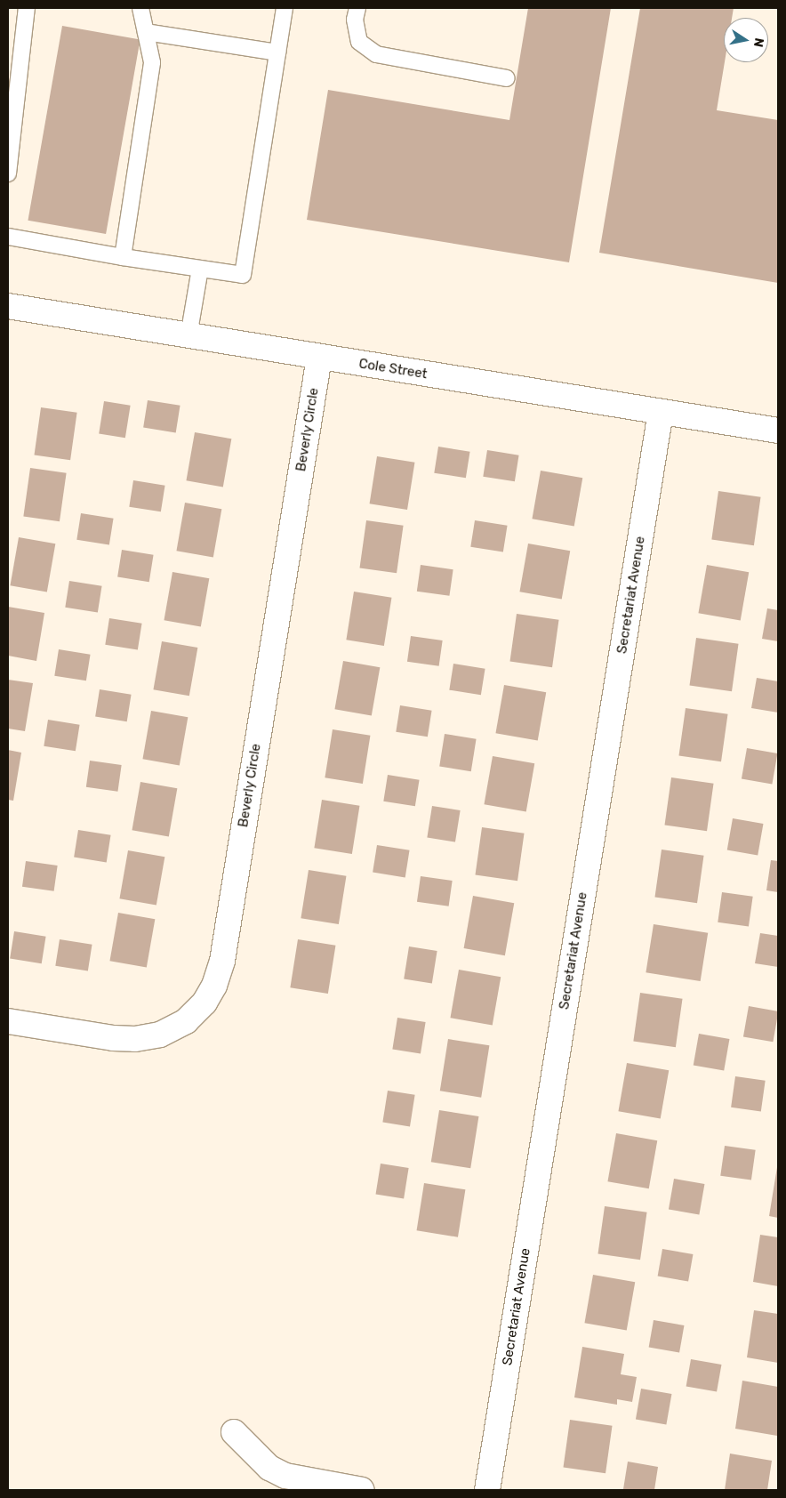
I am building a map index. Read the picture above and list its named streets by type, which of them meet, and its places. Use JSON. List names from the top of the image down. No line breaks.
{"streets":{"street":["Cole Street","Beverly Circle","Secretariat Avenue"]},"crossings":[["Cole Street","Beverly Circle"],["Cole Street","Secretariat Avenue"]],"north":"right"}
